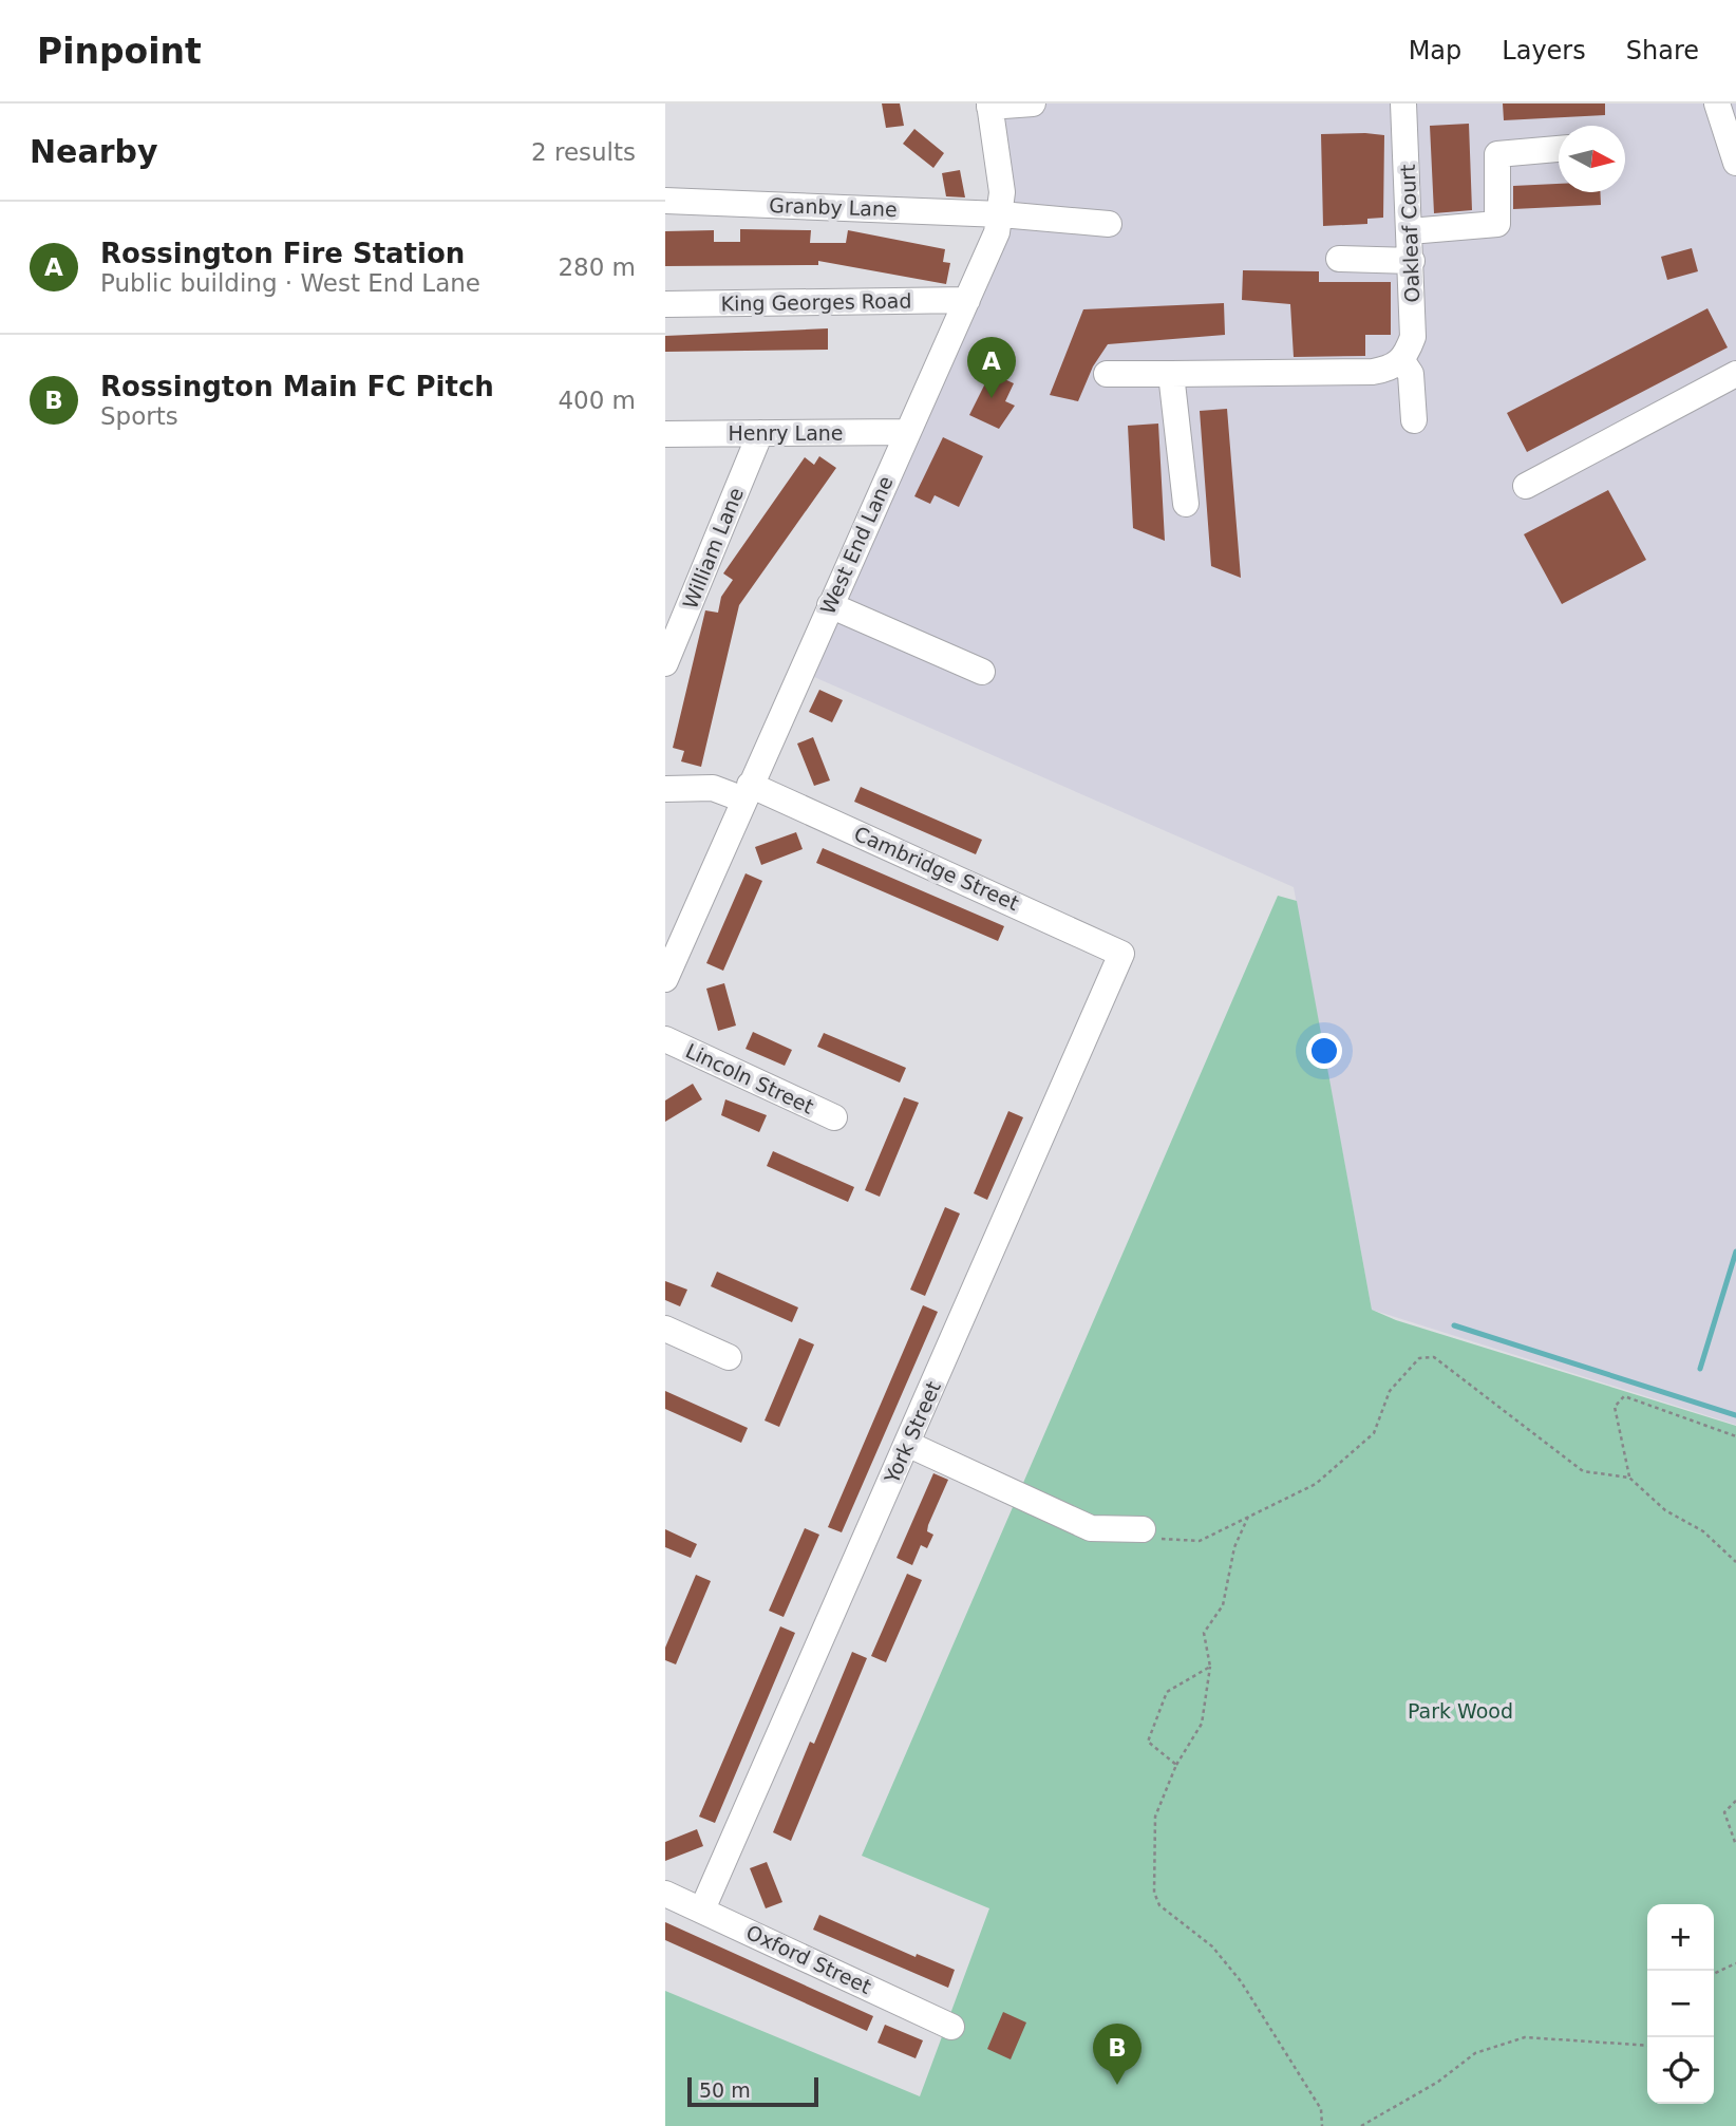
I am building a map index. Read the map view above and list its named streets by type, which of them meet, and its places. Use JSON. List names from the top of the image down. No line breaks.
{"streets":{"street":["Granby Lane","Oakleaf Court","King Georges Road","Henry Lane","West End Lane","William Lane","Cambridge Street","Lincoln Street","York Street","Oxford Street"]},"crossings":[["Granby Lane","West End Lane"],["King Georges Road","West End Lane"],["Henry Lane","West End Lane"],["Henry Lane","William Lane"],["West End Lane","Cambridge Street"],["Cambridge Street","York Street"],["York Street","Oxford Street"]],"parks":["Park Wood"],"scale_bar":"50 m","north":"right","page":{"header":"Pinpoint","nav":["Map","Layers","Share"],"heading":["Nearby","2 results"],"list":[{"mark":"A","name":"Rossington Fire Station","note":"Public building · West End Lane","value":"280 m"},{"mark":"B","name":"Rossington Main FC Pitch","note":"Sports","value":"400 m"}],"pins":["A","B"],"map_buttons":["+","−"],"scale":"50 m"}}
